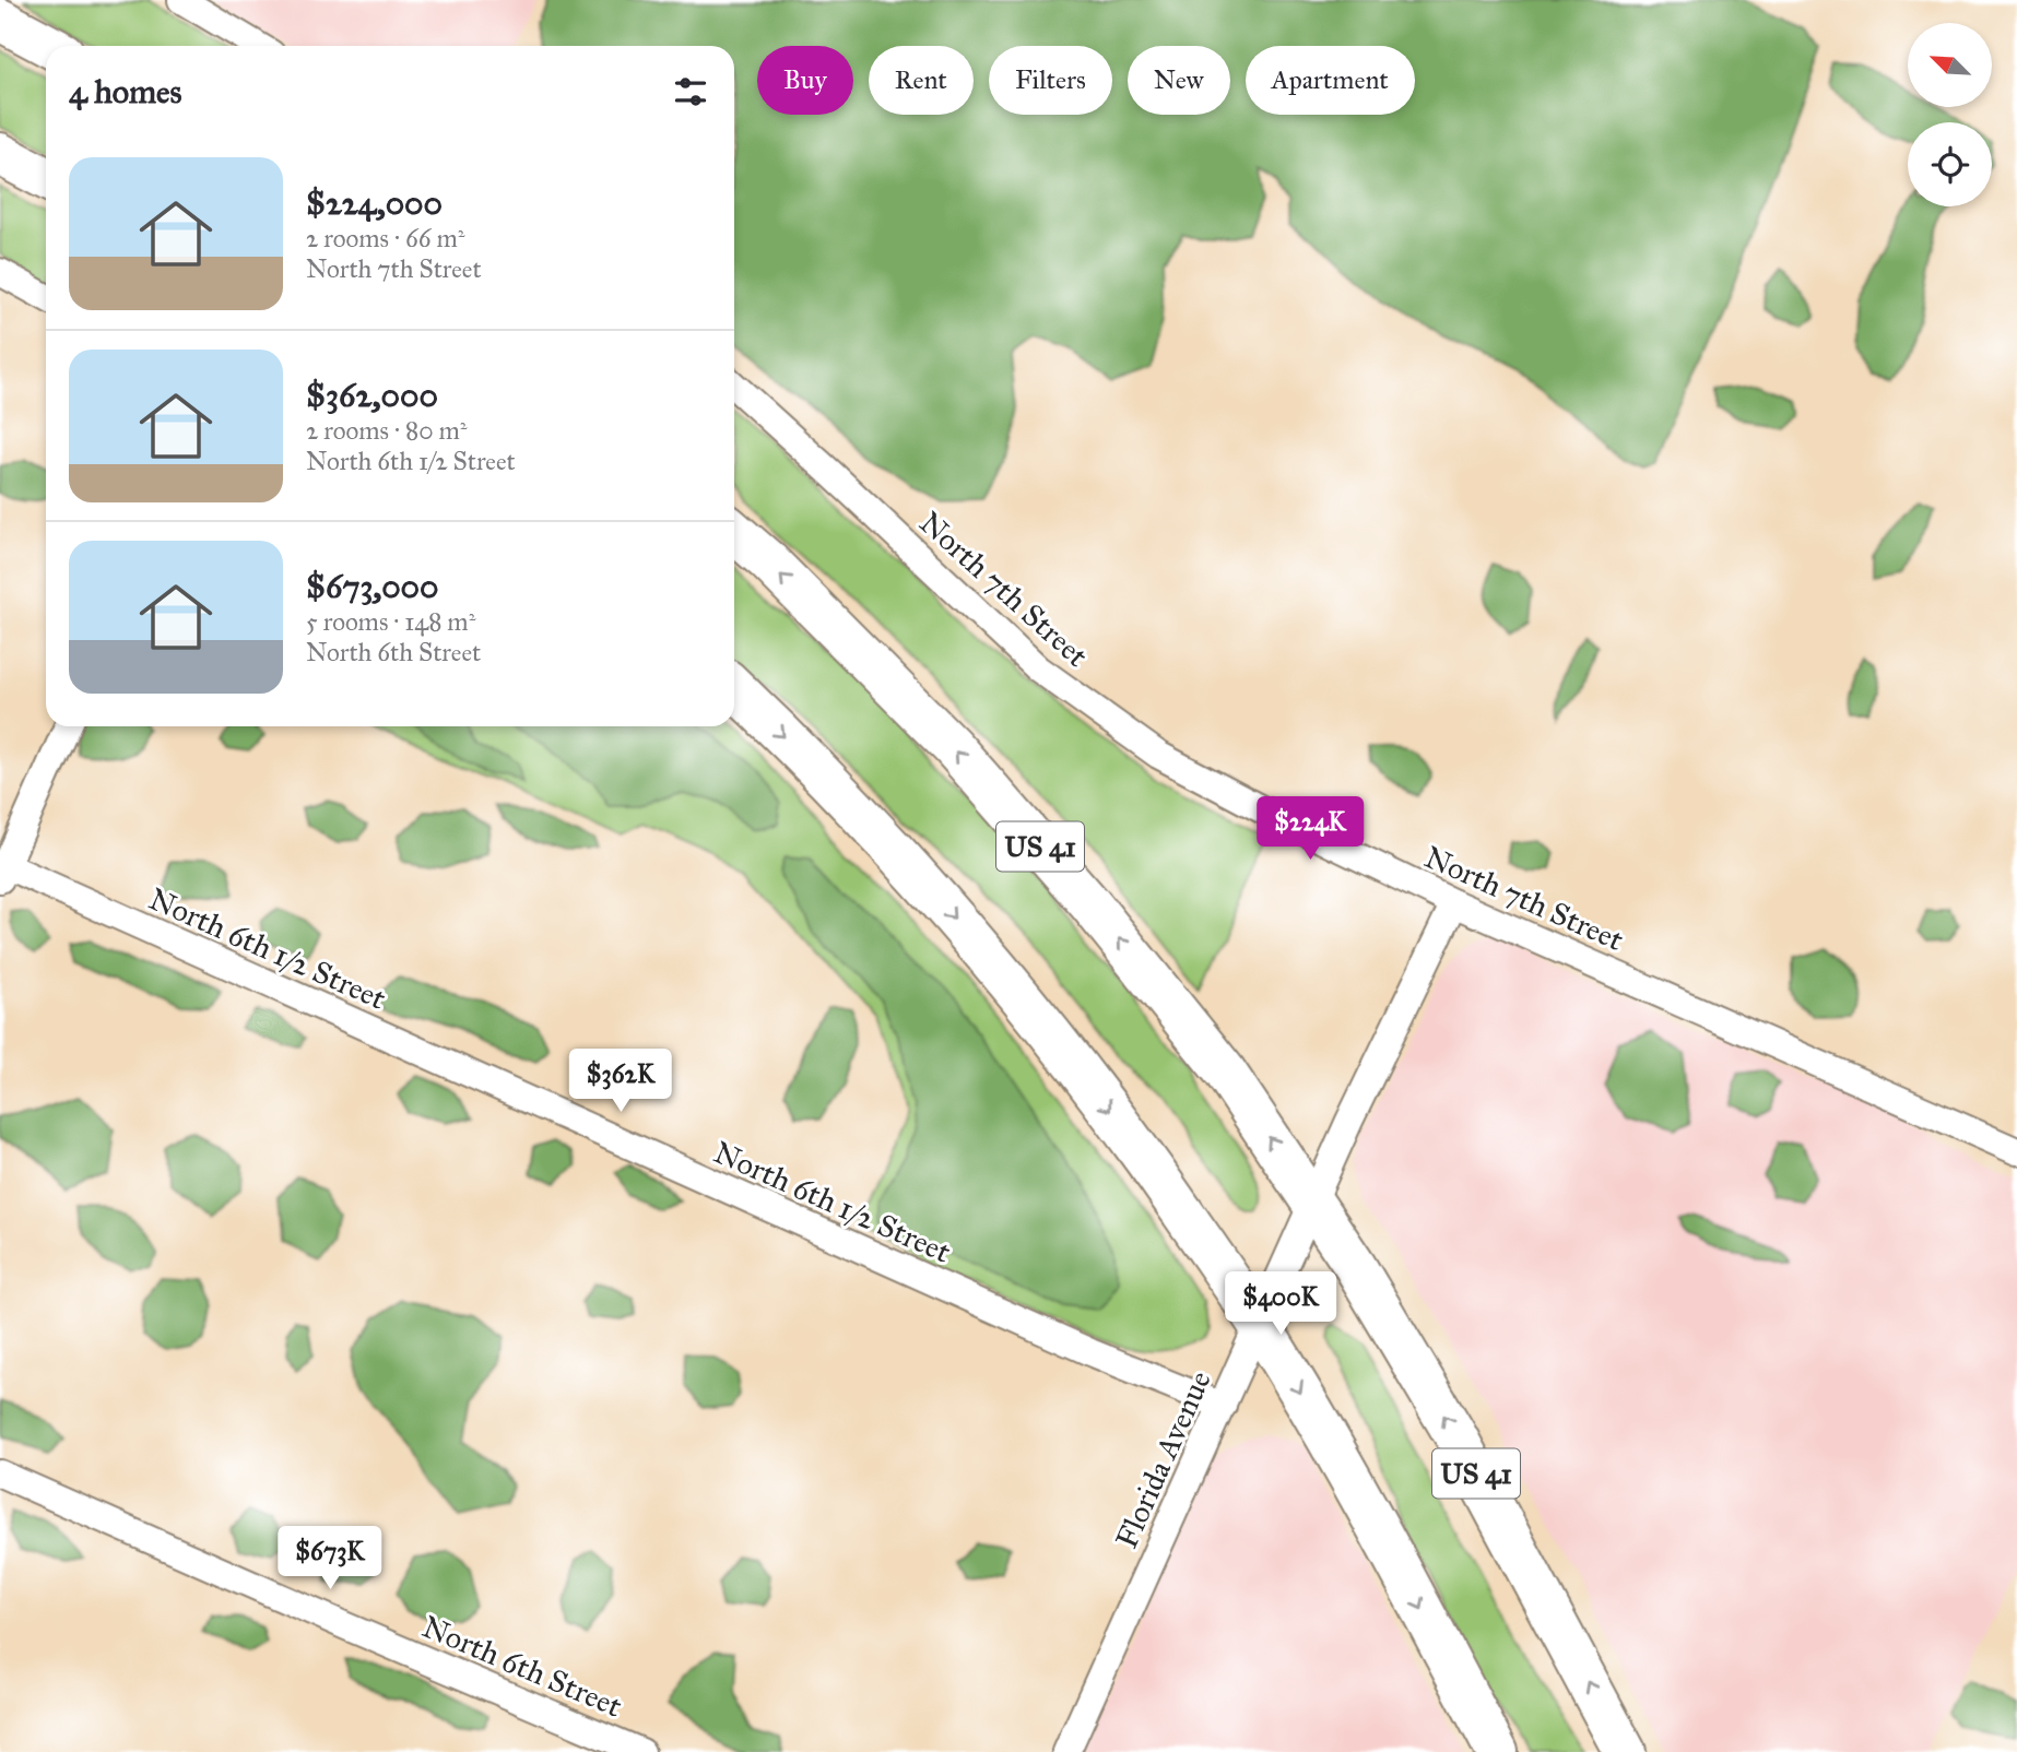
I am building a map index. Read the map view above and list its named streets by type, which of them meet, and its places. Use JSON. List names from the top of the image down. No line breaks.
{"streets":{"main road":["US 41"],"street":["North 7th Street","North 6th 1/2 Street","Florida Avenue","North 6th Street"]},"crossings":[["North 7th Street","Florida Avenue"],["US 41","Florida Avenue"],["North 6th 1/2 Street","Florida Avenue"]],"north":"top left","page":{"chip":["Buy","Rent","Filters","New","Apartment"],"heading":"4 homes","list":[{"name":"$224,000","note":"2 rooms · 66 m² · North 7th Street"},{"name":"$362,000","note":"2 rooms · 80 m² · North 6th 1/2 Street"},{"name":"$673,000","note":"5 rooms · 148 m² · North 6th Street"}],"price":["$224K","$362K","$400K","$673K"]}}
